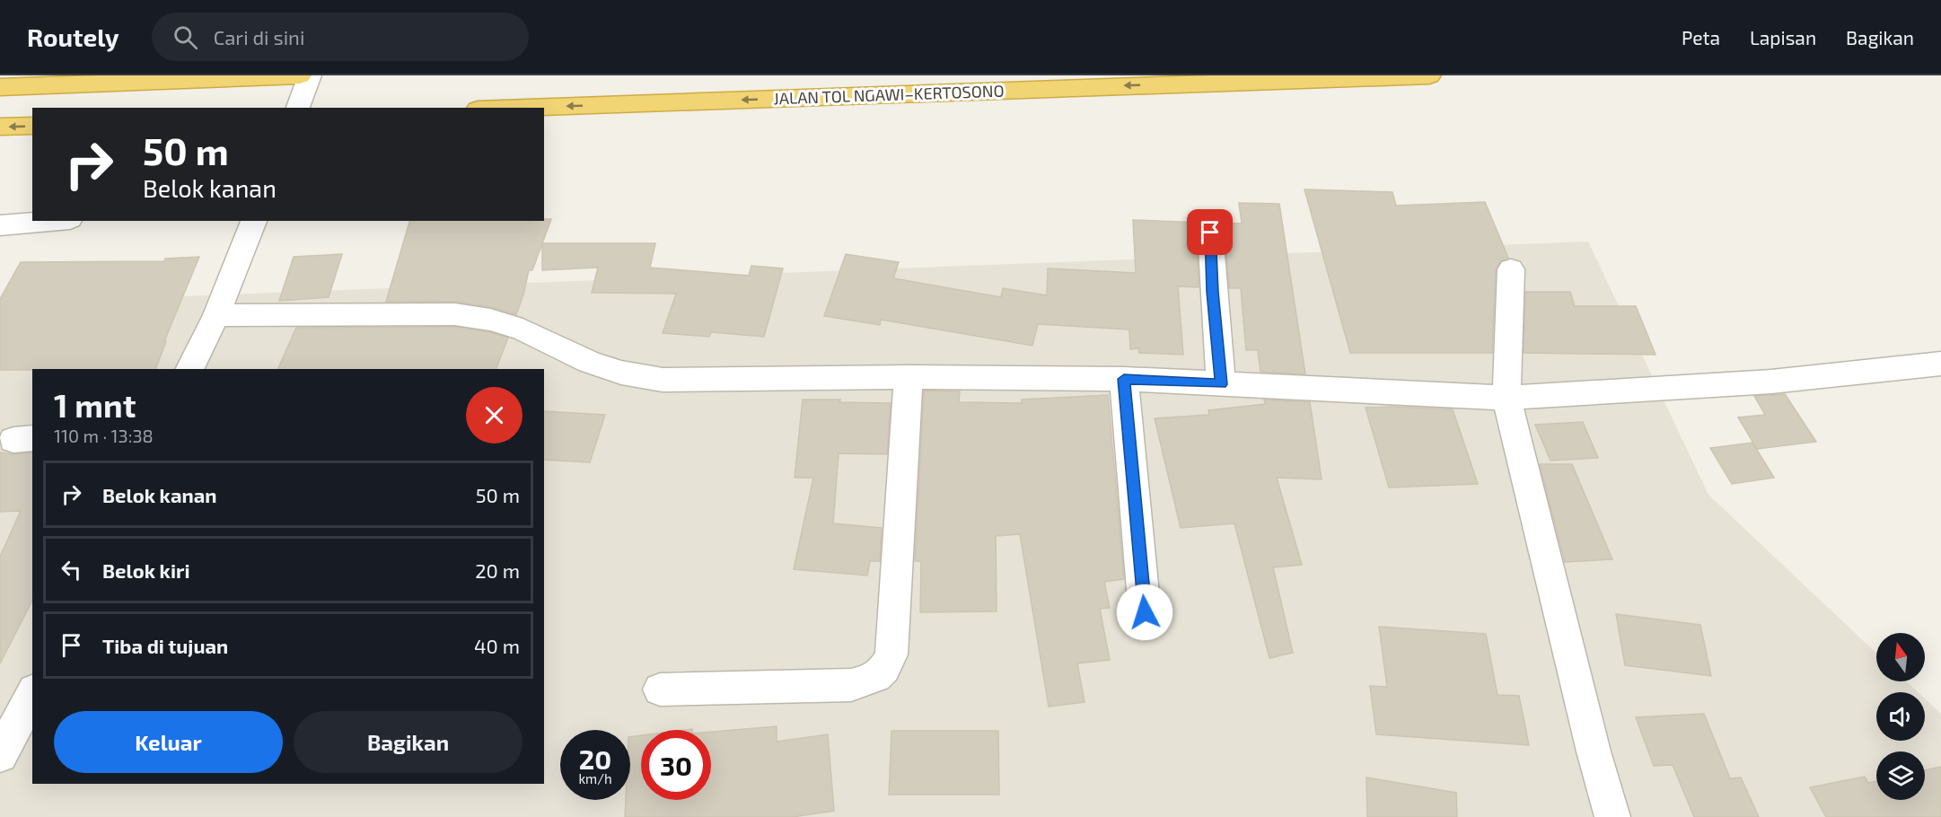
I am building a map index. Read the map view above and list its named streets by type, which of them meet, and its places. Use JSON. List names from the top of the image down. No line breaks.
{"streets":{"highway":["JALAN TOL NGAWI–KERTOSONO"]},"one_way":["JALAN TOL NGAWI–KERTOSONO"],"north":"top","page":{"header":"Routely","search":"Cari di sini","nav":["Peta","Lapisan","Bagikan"],"turn":["50 m","Belok kanan"],"heading":["1 mnt","110 m · 13:38"],"list":[{"name":"Belok kanan","value":"50 m"},{"name":"Belok kiri","value":"20 m"},{"name":"Tiba di tujuan","value":"40 m"}],"buttons":["Keluar","Bagikan"],"speed":"20 km/h","limit":"30"}}
